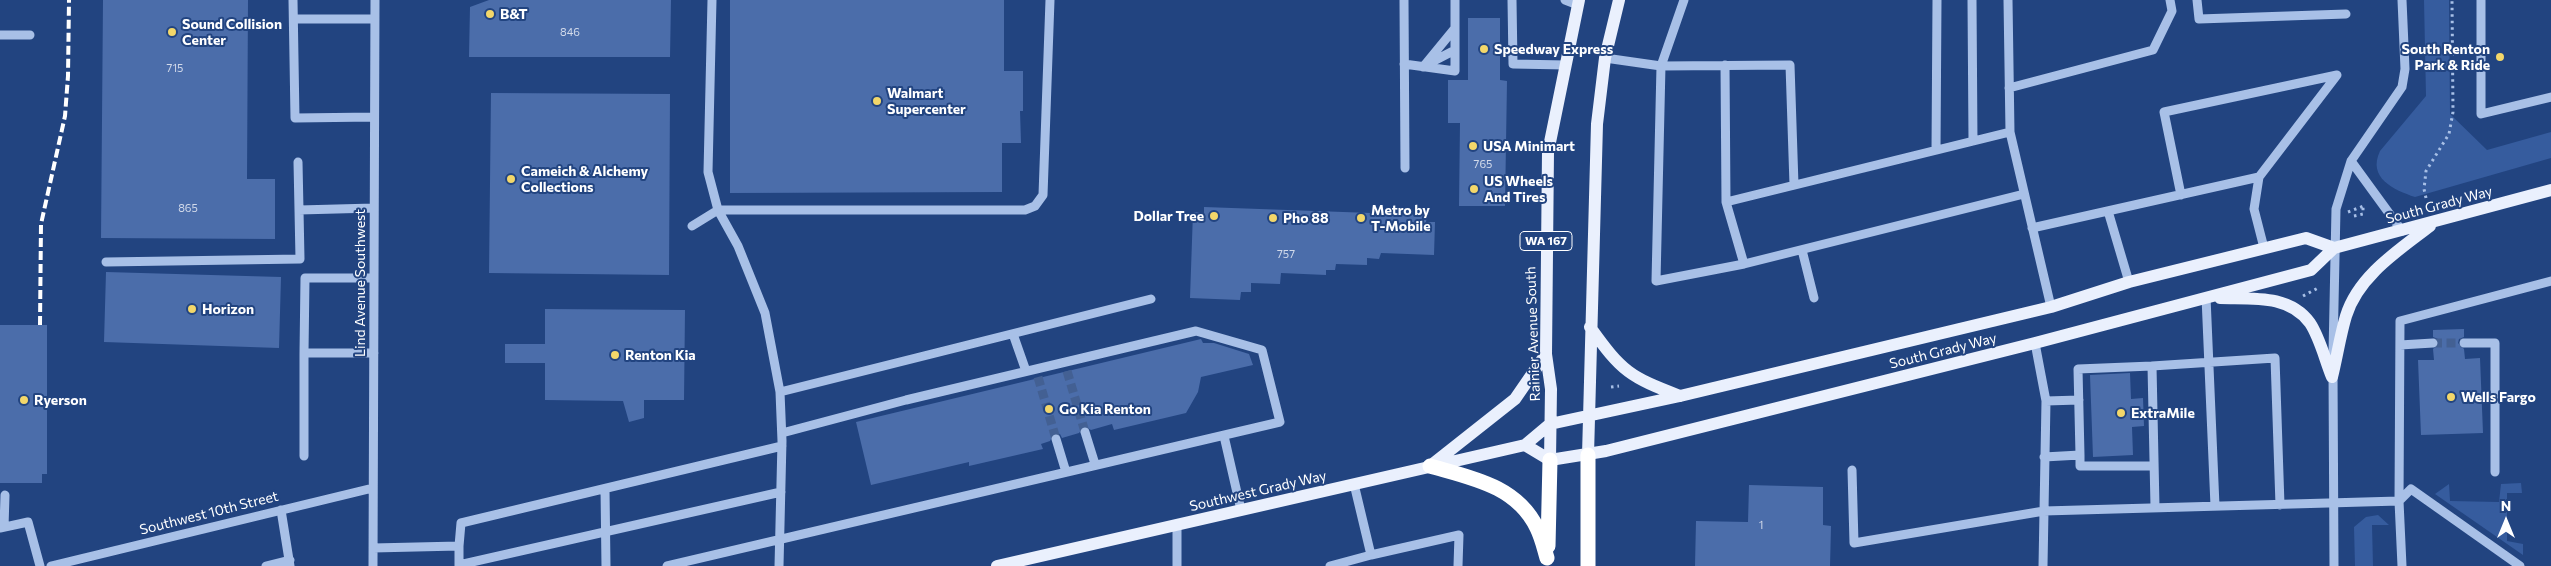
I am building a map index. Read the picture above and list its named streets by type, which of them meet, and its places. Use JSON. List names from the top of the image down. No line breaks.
{"streets":{"highway":["WA 167"],"main road":["South Grady Way","Rainier Avenue South","Southwest Grady Way"],"street":["Lind Avenue Southwest","Southwest 10th Street"]},"crossings":[["South Grady Way","WA 167"],["South Grady Way","Rainier Avenue South"],["South Grady Way","Southwest Grady Way"],["WA 167","Rainier Avenue South"],["Lind Avenue Southwest","Southwest 10th Street"],["Rainier Avenue South","Southwest Grady Way"]],"places":["B&T","Sound Collision Center","Speedway Express","South Renton Park & Ride","Walmart Supercenter","USA Minimart","Cameich & Alchemy Collections","US Wheels And Tires","Dollar Tree","Pho 88","Metro by T-Mobile","Horizon","Renton Kia","Wells Fargo","Ryerson","Go Kia Renton","ExtraMile"],"house_numbers":["846","715","765","865","757","1"],"north":"top"}
